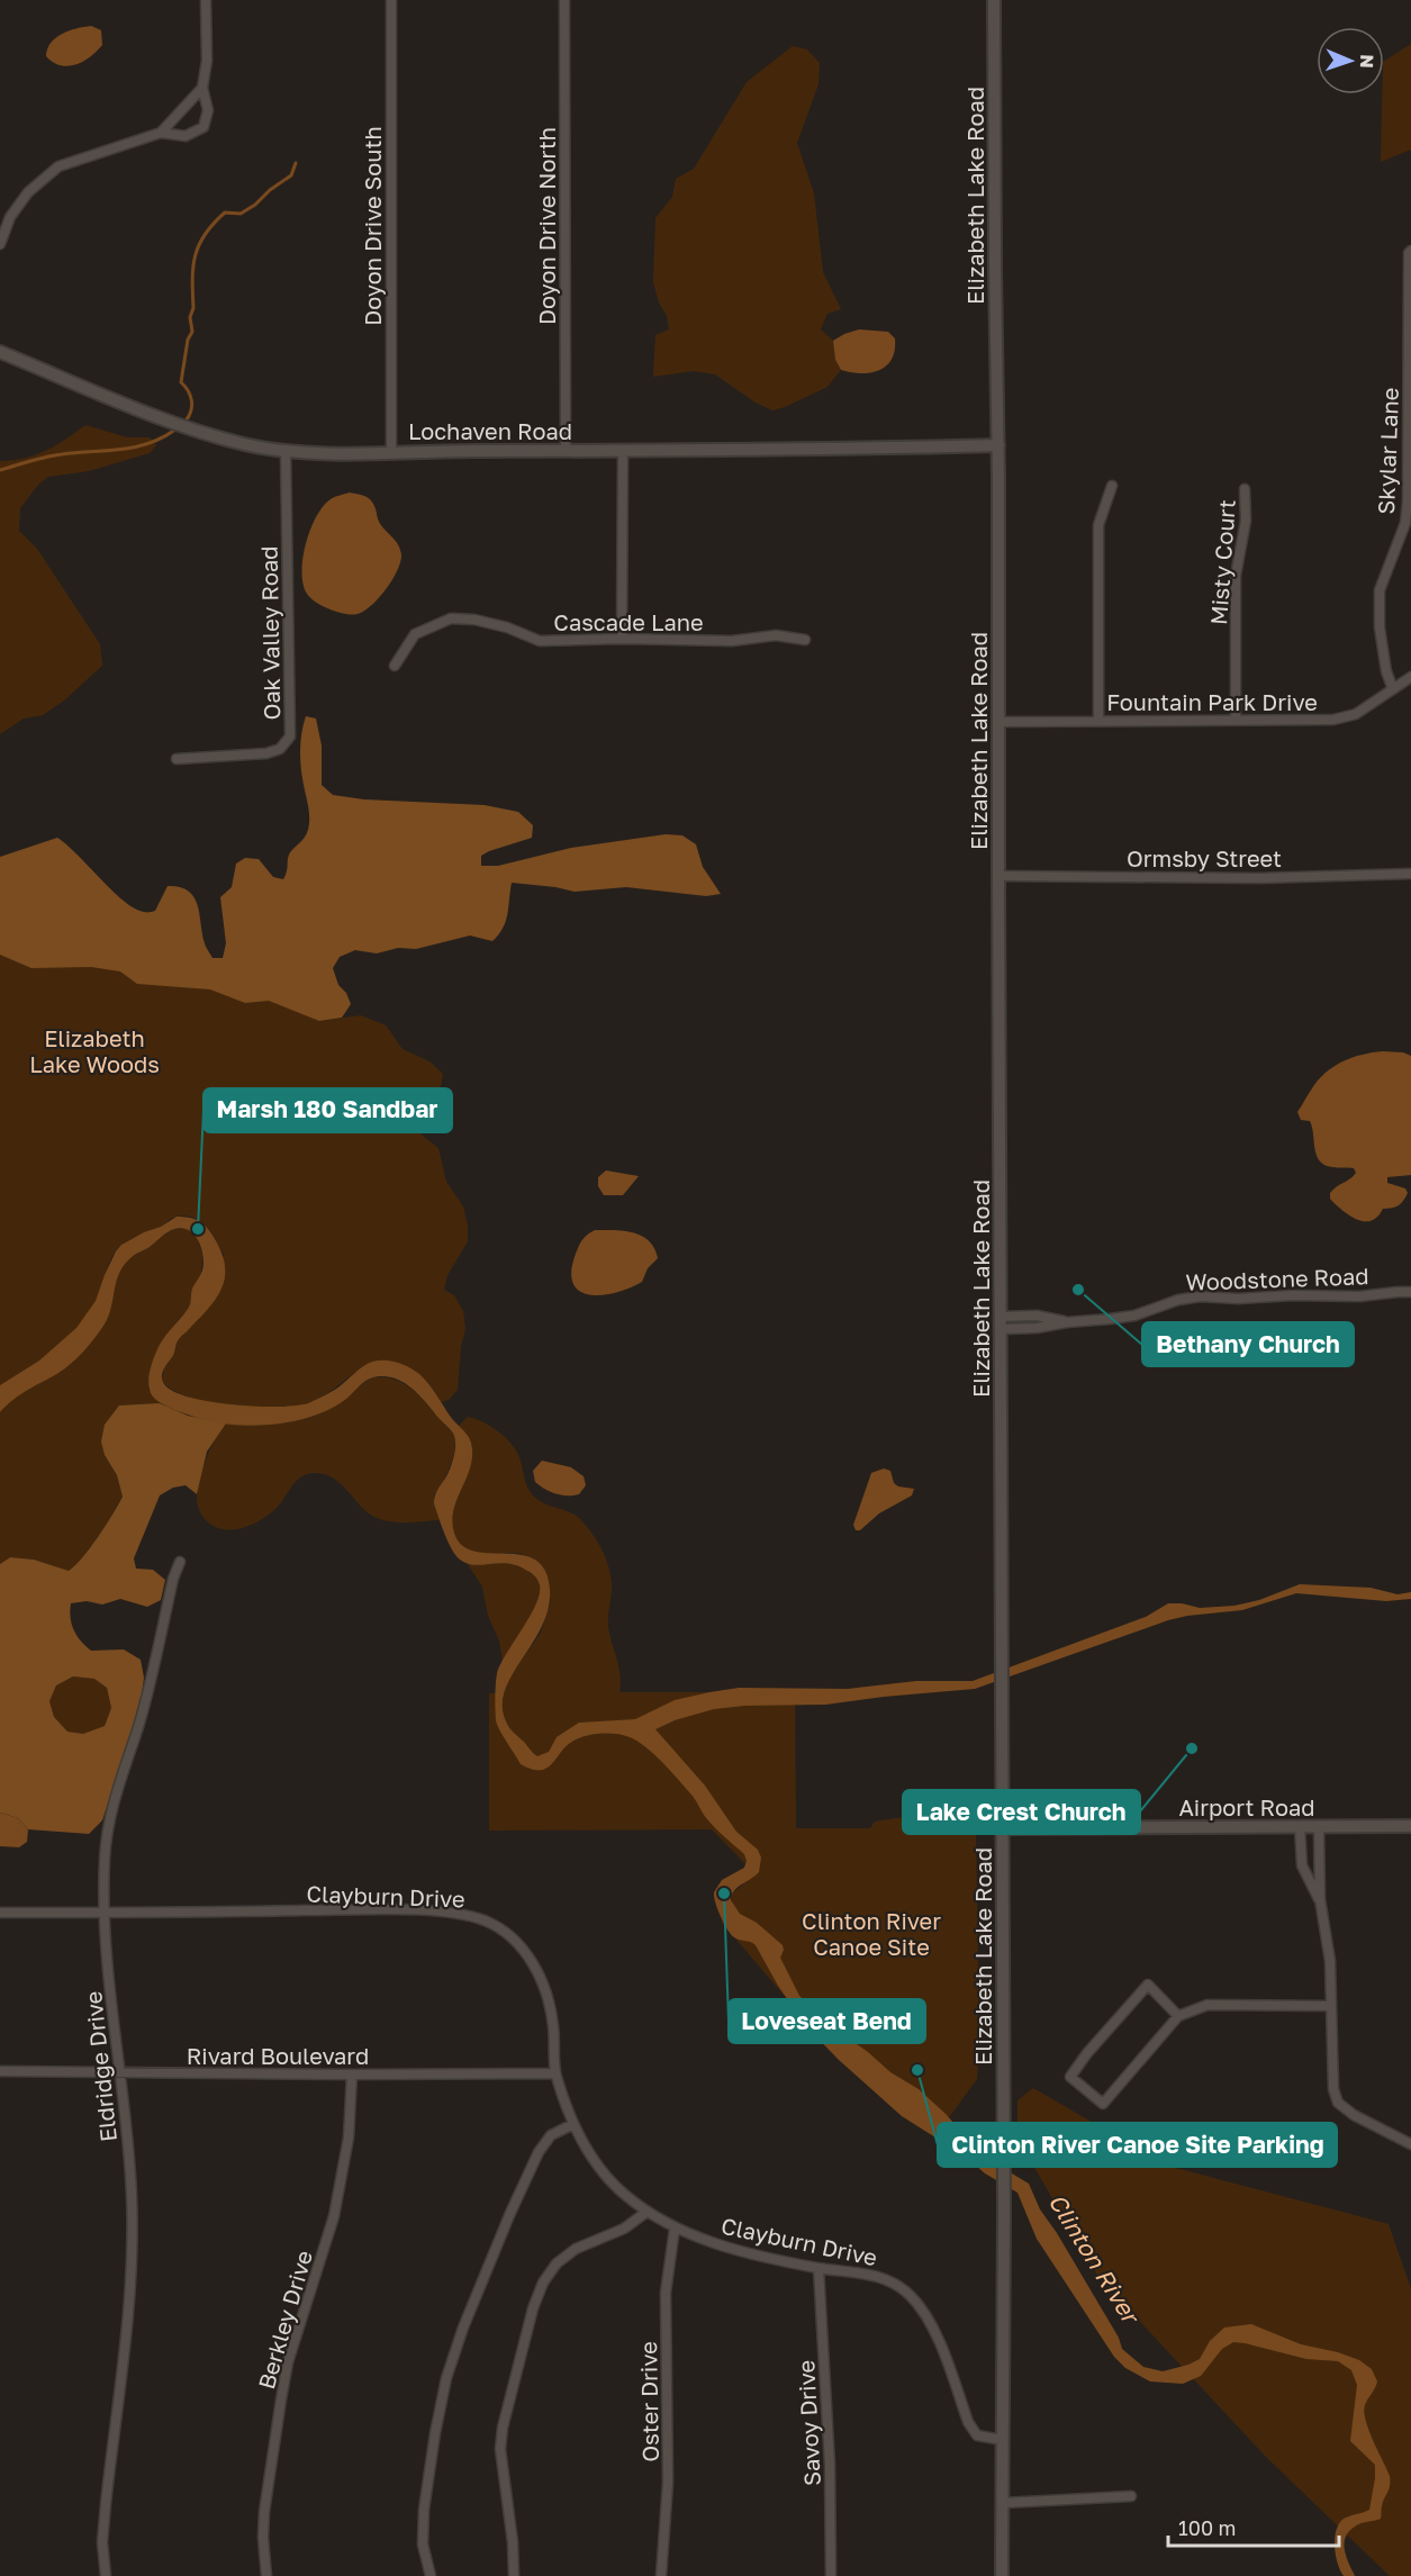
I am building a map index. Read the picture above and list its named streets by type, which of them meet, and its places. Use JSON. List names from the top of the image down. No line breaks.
{"streets":{"street":["Elizabeth Lake Road","Doyon Drive South","Doyon Drive North","Lochaven Road","Skylar Lane","Misty Court","Cascade Lane","Oak Valley Road","Fountain Park Drive","Ormsby Street","Woodstone Road","Airport Road","Clayburn Drive","Rivard Boulevard","Eldridge Drive","Berkley Drive","Oster Drive","Savoy Drive"]},"crossings":[["Elizabeth Lake Road","Lochaven Road"],["Elizabeth Lake Road","Fountain Park Drive"],["Elizabeth Lake Road","Ormsby Street"],["Elizabeth Lake Road","Woodstone Road"],["Elizabeth Lake Road","Airport Road"],["Elizabeth Lake Road","Clayburn Drive"],["Doyon Drive South","Lochaven Road"],["Doyon Drive North","Lochaven Road"],["Lochaven Road","Oak Valley Road"],["Skylar Lane","Fountain Park Drive"],["Misty Court","Fountain Park Drive"],["Clayburn Drive","Rivard Boulevard"],["Clayburn Drive","Eldridge Drive"],["Clayburn Drive","Oster Drive"],["Clayburn Drive","Savoy Drive"],["Rivard Boulevard","Eldridge Drive"],["Rivard Boulevard","Berkley Drive"]],"water":["Clinton River"],"parks":["Elizabeth Lake Woods","Clinton River Canoe Site"],"places":["Marsh 180 Sandbar","Bethany Church","Lake Crest Church","Loveseat Bend","Clinton River Canoe Site Parking"],"scale_bar":"100 m","north":"right"}
